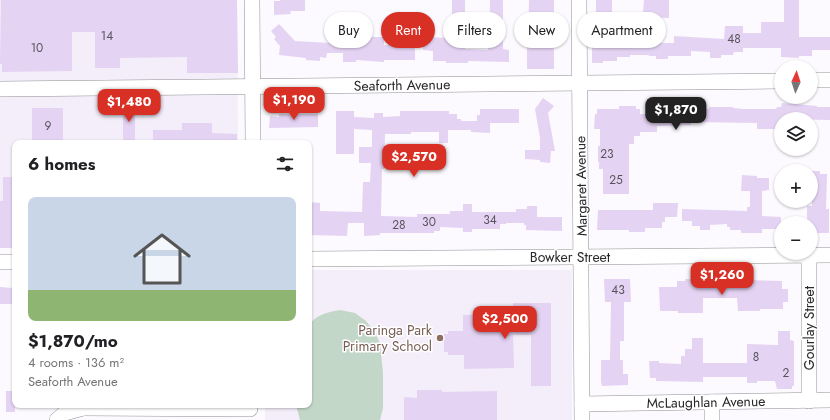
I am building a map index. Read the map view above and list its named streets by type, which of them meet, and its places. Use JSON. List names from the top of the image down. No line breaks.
{"streets":{"street":["Seaforth Avenue","Margaret Avenue","Bowker Street","Gourlay Street","McLaughlan Avenue"]},"crossings":[["Seaforth Avenue","Margaret Avenue"],["Margaret Avenue","Bowker Street"],["Margaret Avenue","McLaughlan Avenue"],["Gourlay Street","McLaughlan Avenue"]],"places":["Paringa Park Primary School"],"house_numbers":["14","48","10","9","23","25","34","30","28","43","8","2"],"north":"top","page":{"chip":["Buy","Rent","Filters","New","Apartment"],"map_buttons":["+","−"],"price":["$1,190","$1,480","$1,870","$2,570","$1,260","$2,500"],"heading":"6 homes","list":[{"name":"$1,870/mo","note":"4 rooms · 136 m² · Seaforth Avenue"}]}}
